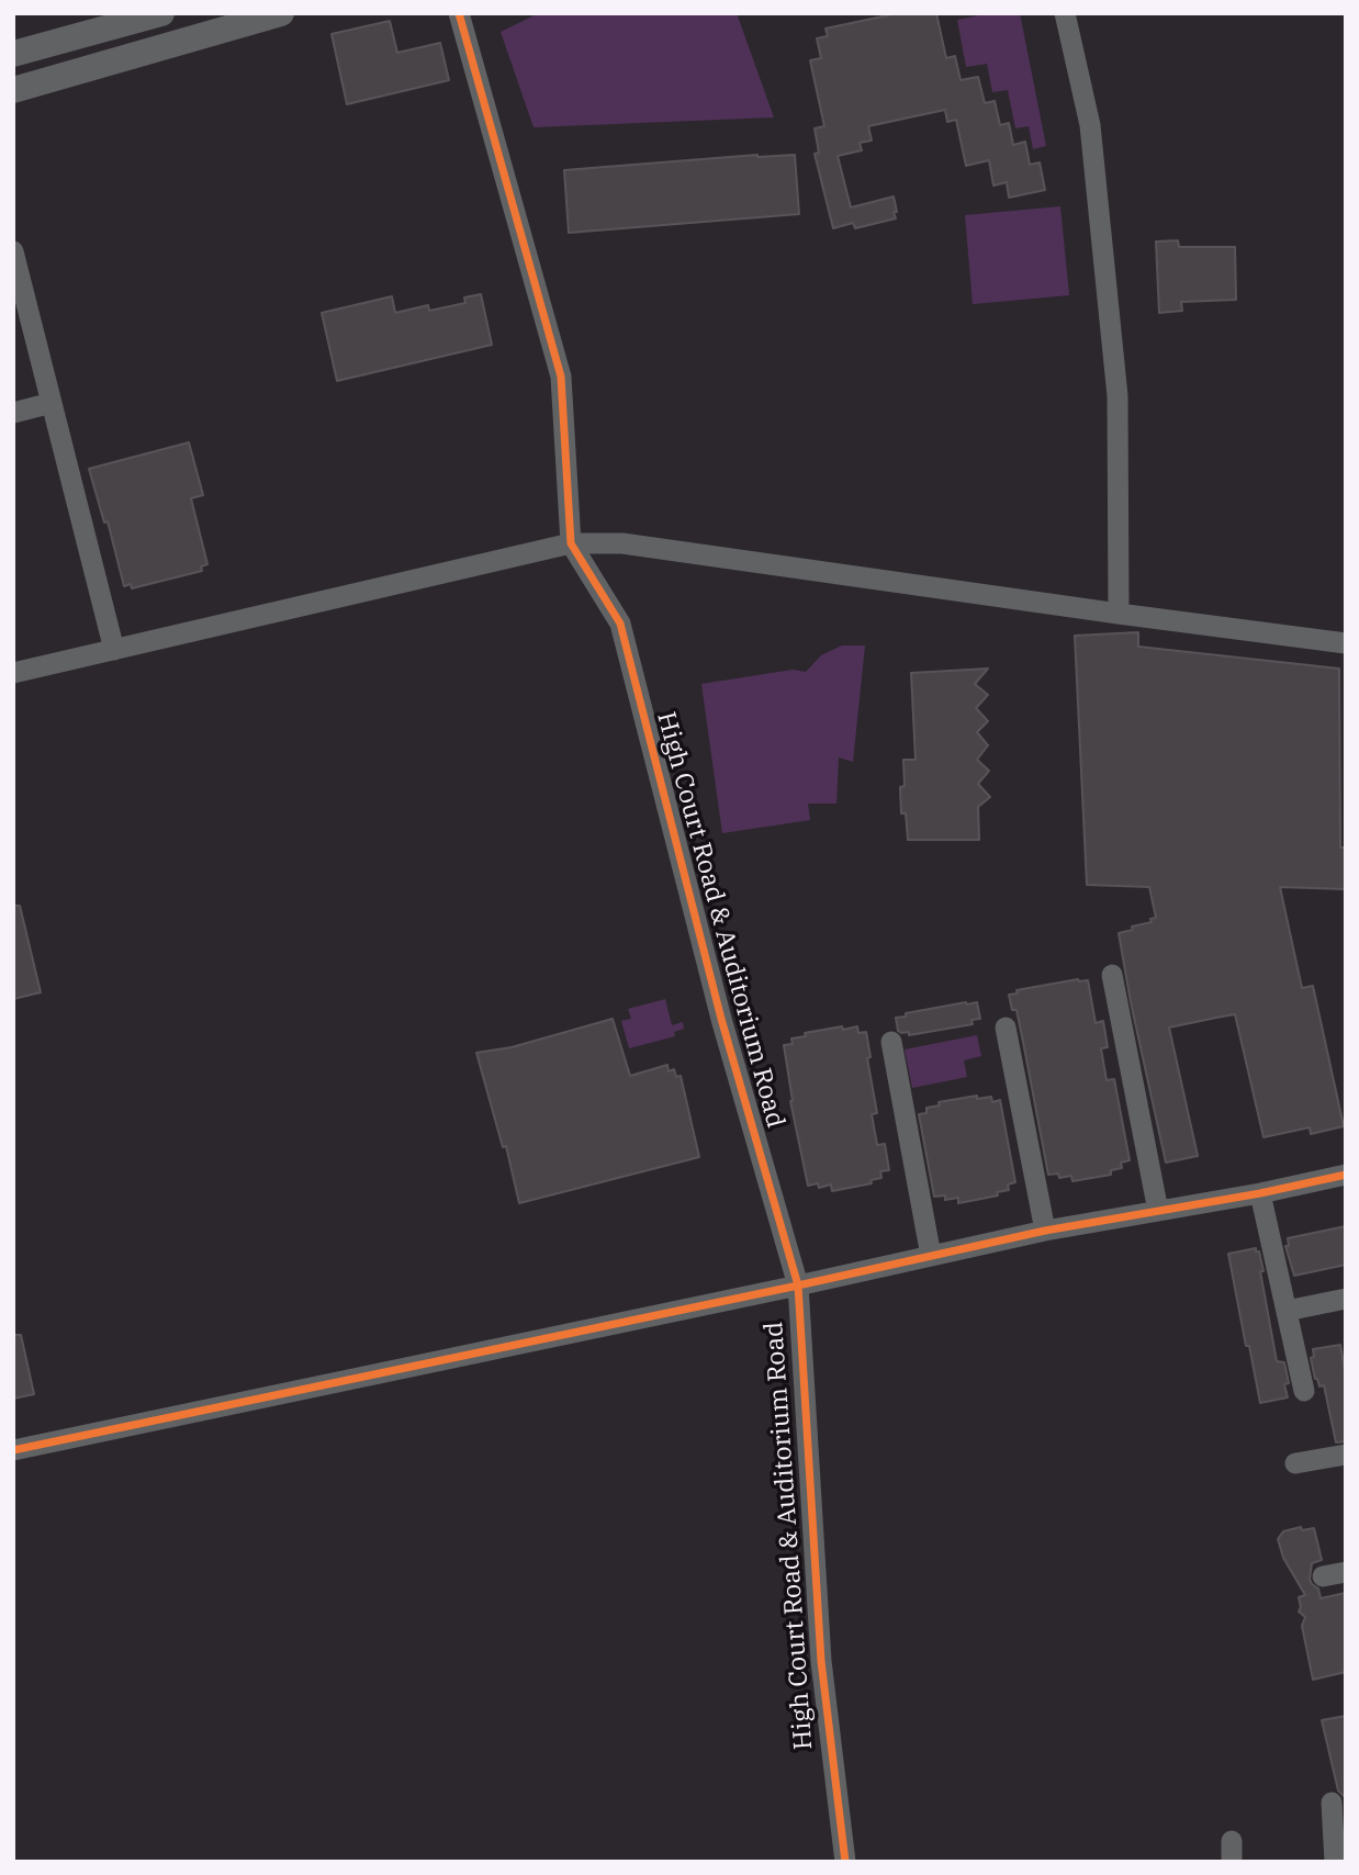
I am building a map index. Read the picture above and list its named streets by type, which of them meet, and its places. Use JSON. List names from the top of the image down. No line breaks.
{"streets":{"street":["High Court Road & Auditorium Road"]}}
